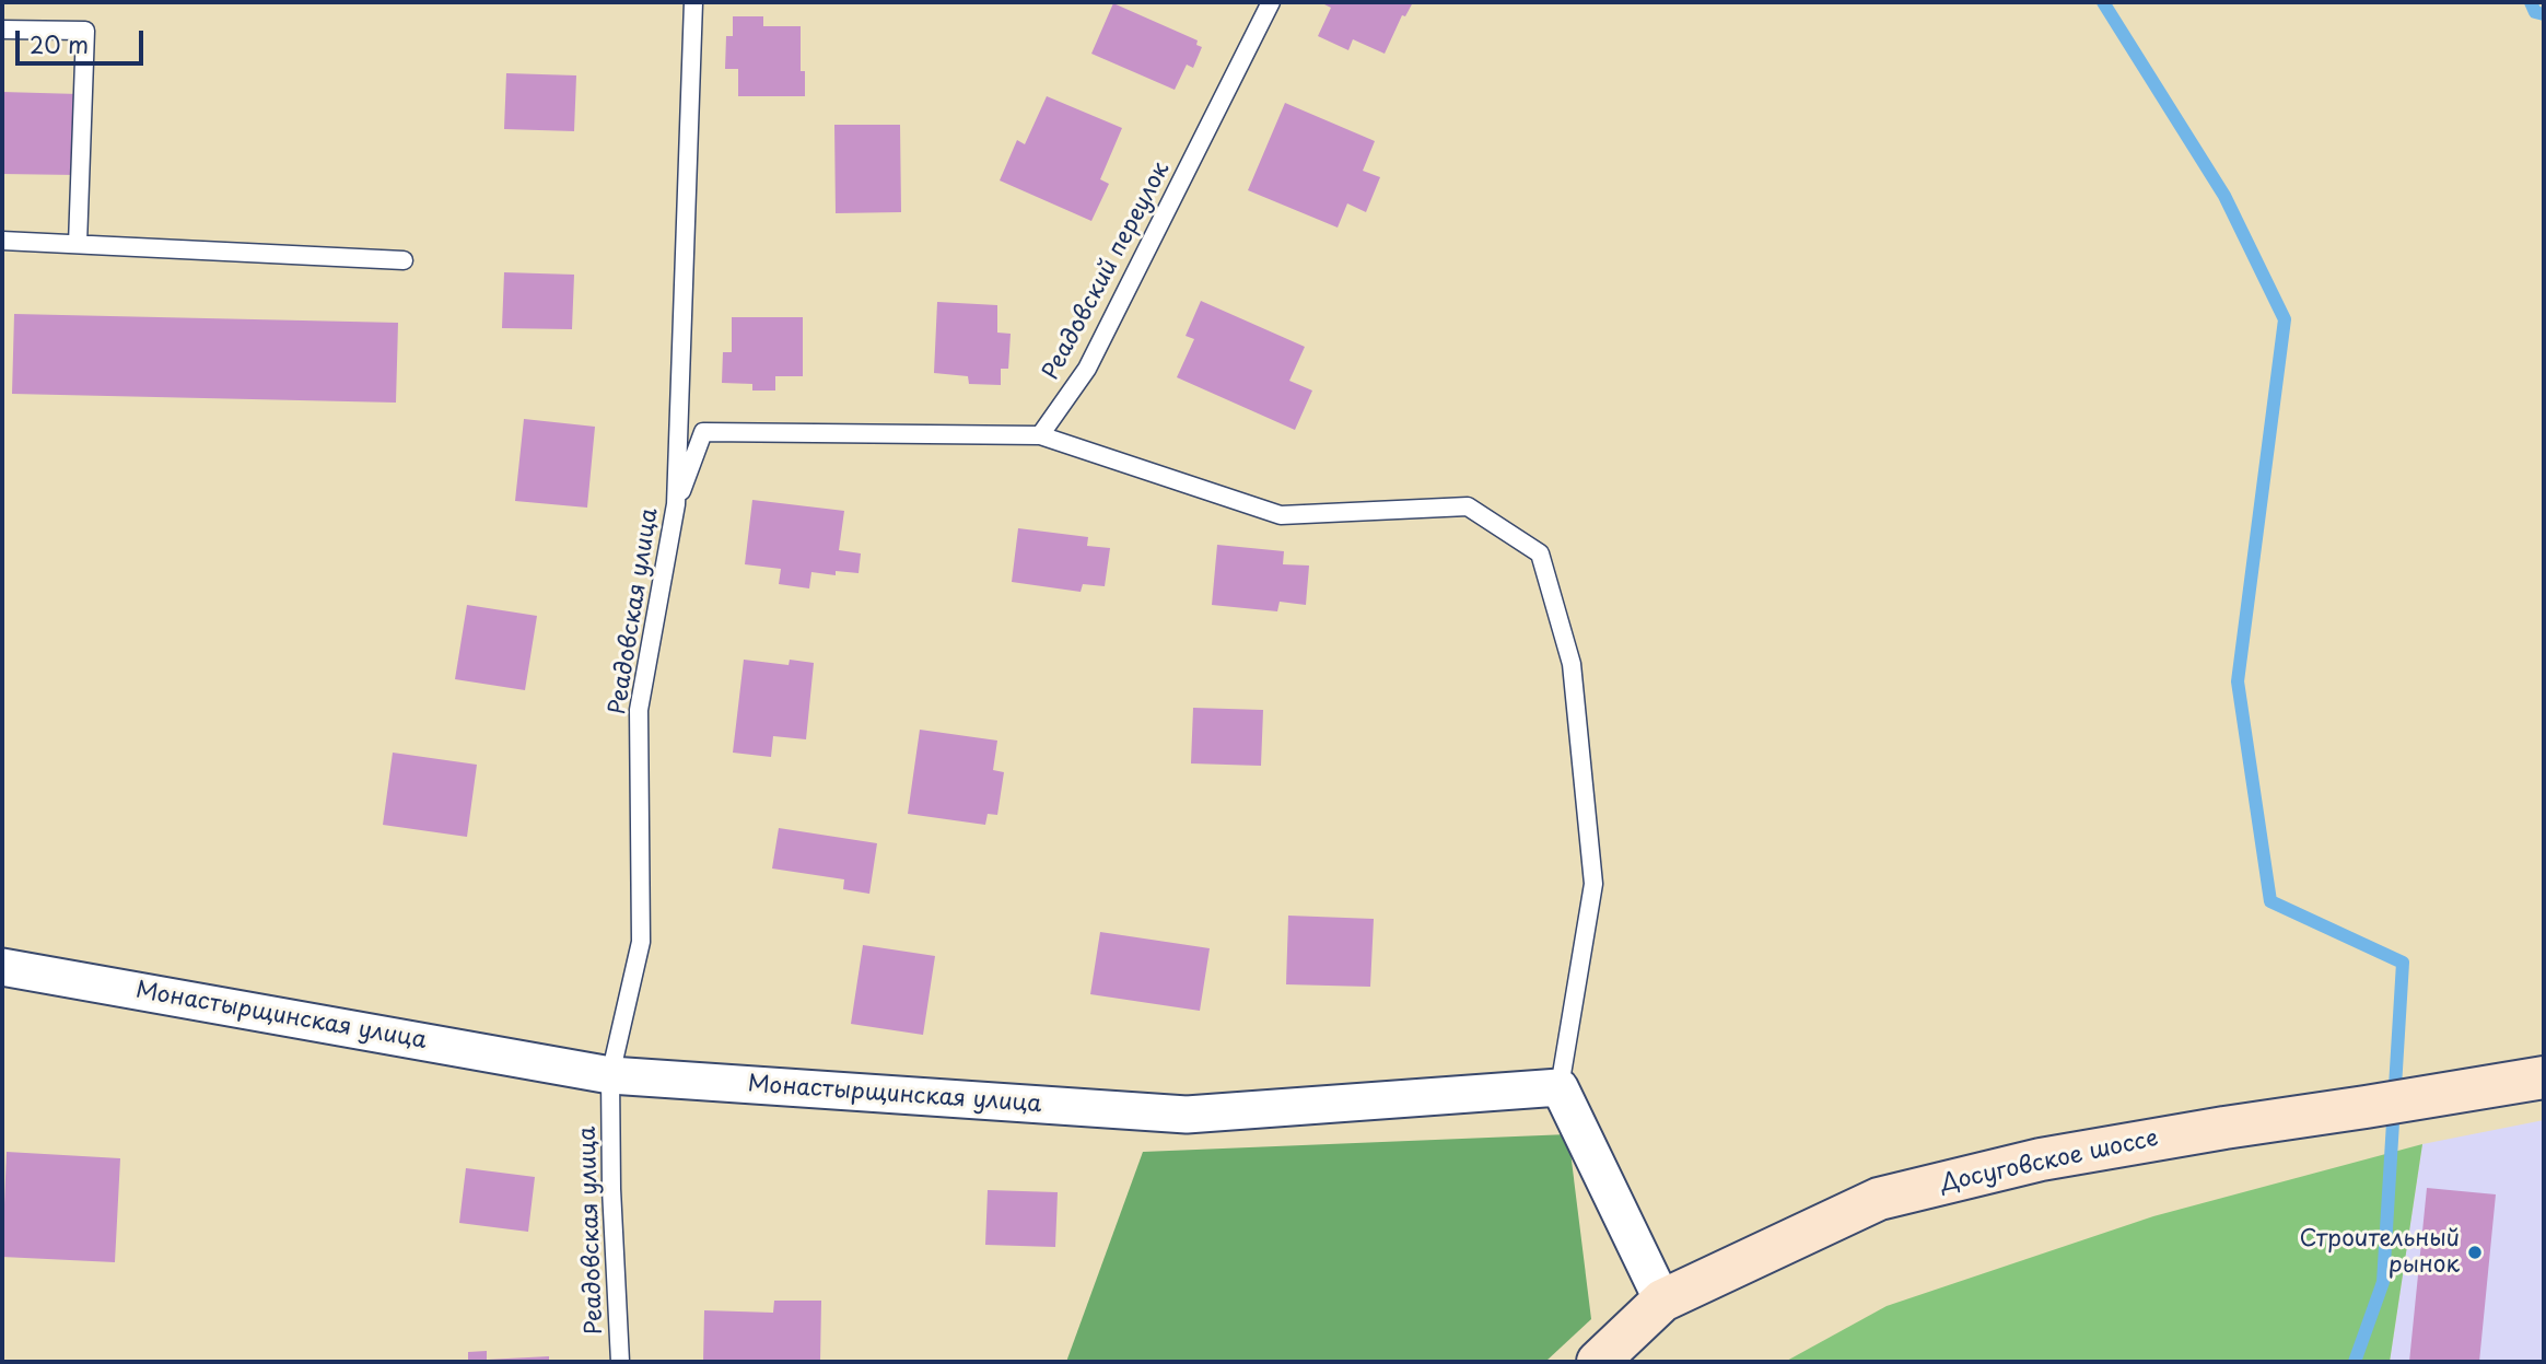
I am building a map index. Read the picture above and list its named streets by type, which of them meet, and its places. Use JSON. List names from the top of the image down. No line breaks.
{"streets":{"main road":["Досуговское шоссе"],"street":["Монастырщинская улица"],"lane":["Реадовский переулок","Реадовская улица"]},"crossings":[["Реадовская улица","Монастырщинская улица"]],"places":["Строительный рынок"],"scale_bar":"20 m"}
